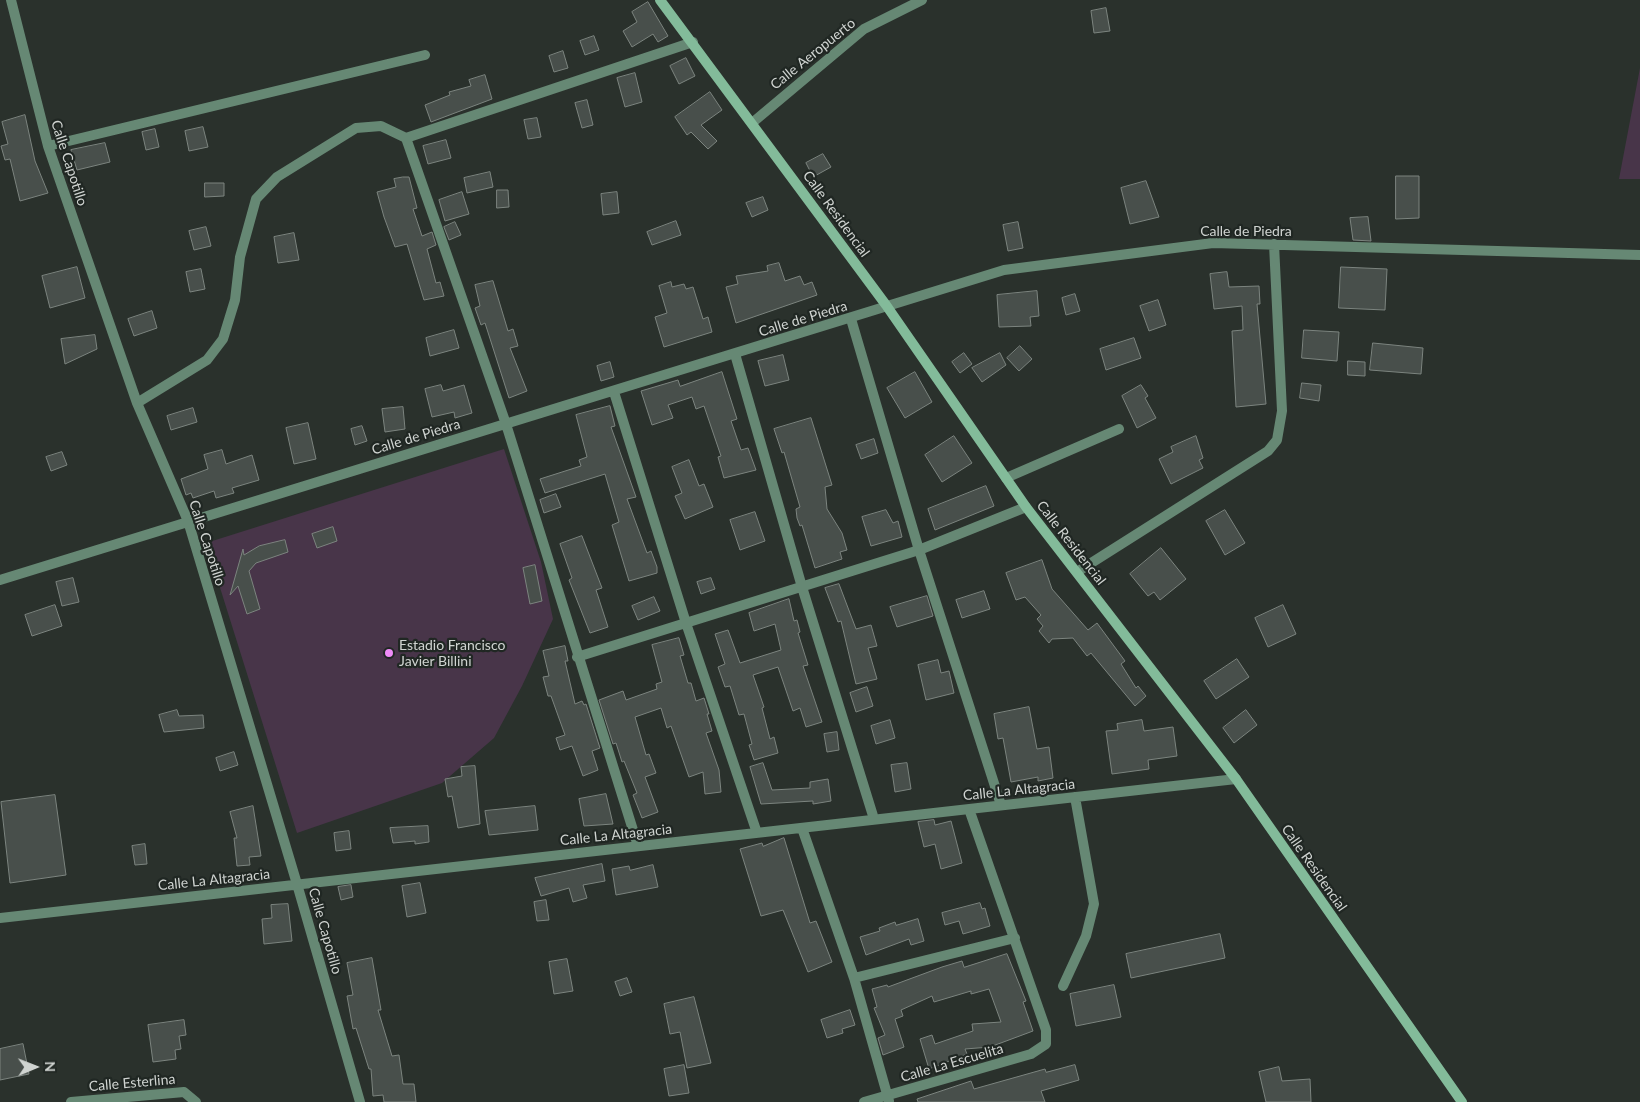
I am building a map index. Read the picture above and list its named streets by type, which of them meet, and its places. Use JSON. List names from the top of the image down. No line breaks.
{"streets":{"main road":["Calle Residencial"],"street":["Calle Aeropuerto","Calle Capotillo","Calle de Piedra","Calle La Altagracia","Calle La Escuelita","Calle Esterlina"]},"crossings":[["Calle Aeropuerto","Calle Residencial"],["Calle Capotillo","Calle de Piedra"],["Calle Capotillo","Calle La Altagracia"],["Calle Residencial","Calle de Piedra"],["Calle Residencial","Calle La Altagracia"]],"places":["Estadio Francisco Javier Billini"],"north":"right"}
